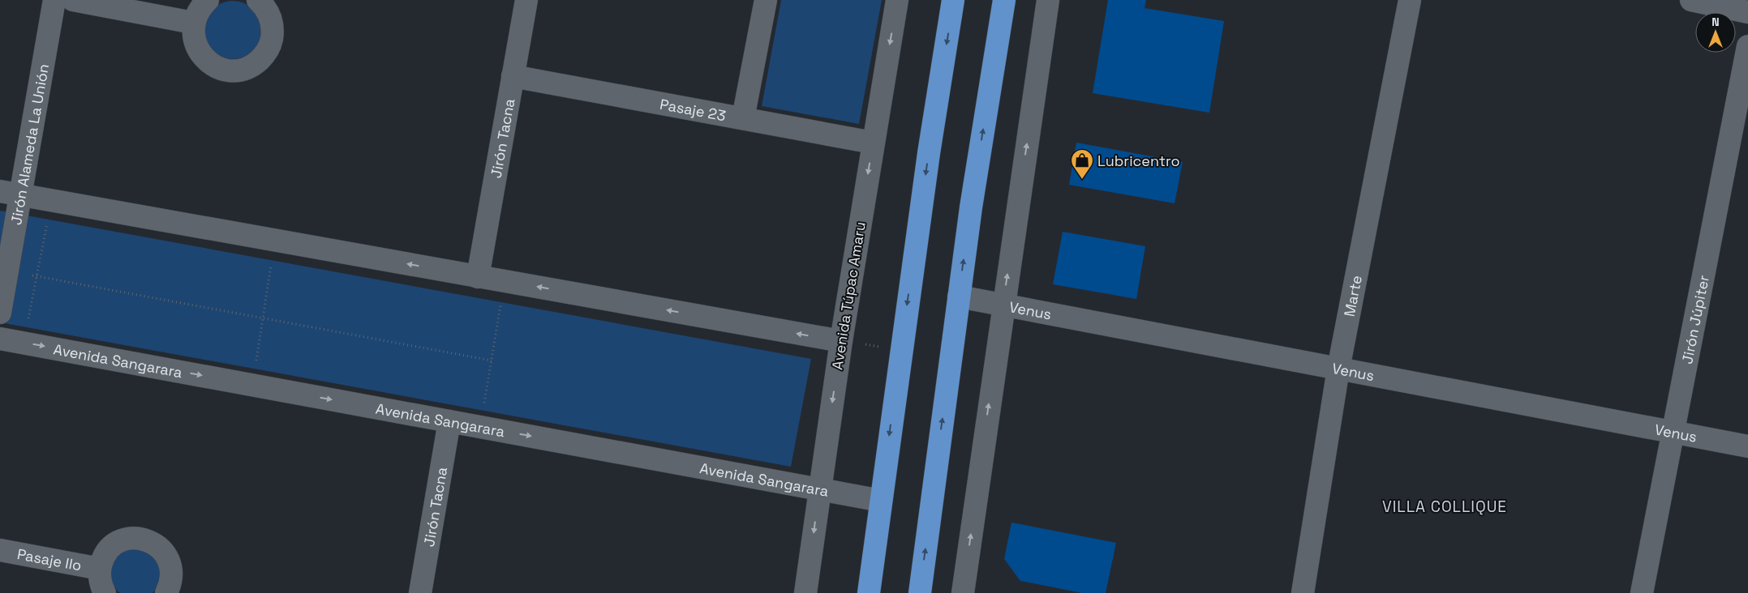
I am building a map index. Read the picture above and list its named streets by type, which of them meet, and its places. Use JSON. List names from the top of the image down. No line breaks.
{"streets":{"street":["Pasaje 23","Jirón Tacna","Jirón Alameda La Unión","Avenida Túpac Amaru","Marte","Venus","Jirón Júpiter","Avenida Sangarara","Pasaje Ilo"]},"crossings":[["Pasaje 23","Jirón Tacna"],["Pasaje 23","Avenida Túpac Amaru"],["Jirón Tacna","Avenida Sangarara"],["Avenida Túpac Amaru","Avenida Sangarara"],["Marte","Venus"],["Venus","Jirón Júpiter"]],"districts":["VILLA COLLIQUE"],"places":{"shop":["Lubricentro"]},"north":"top"}
